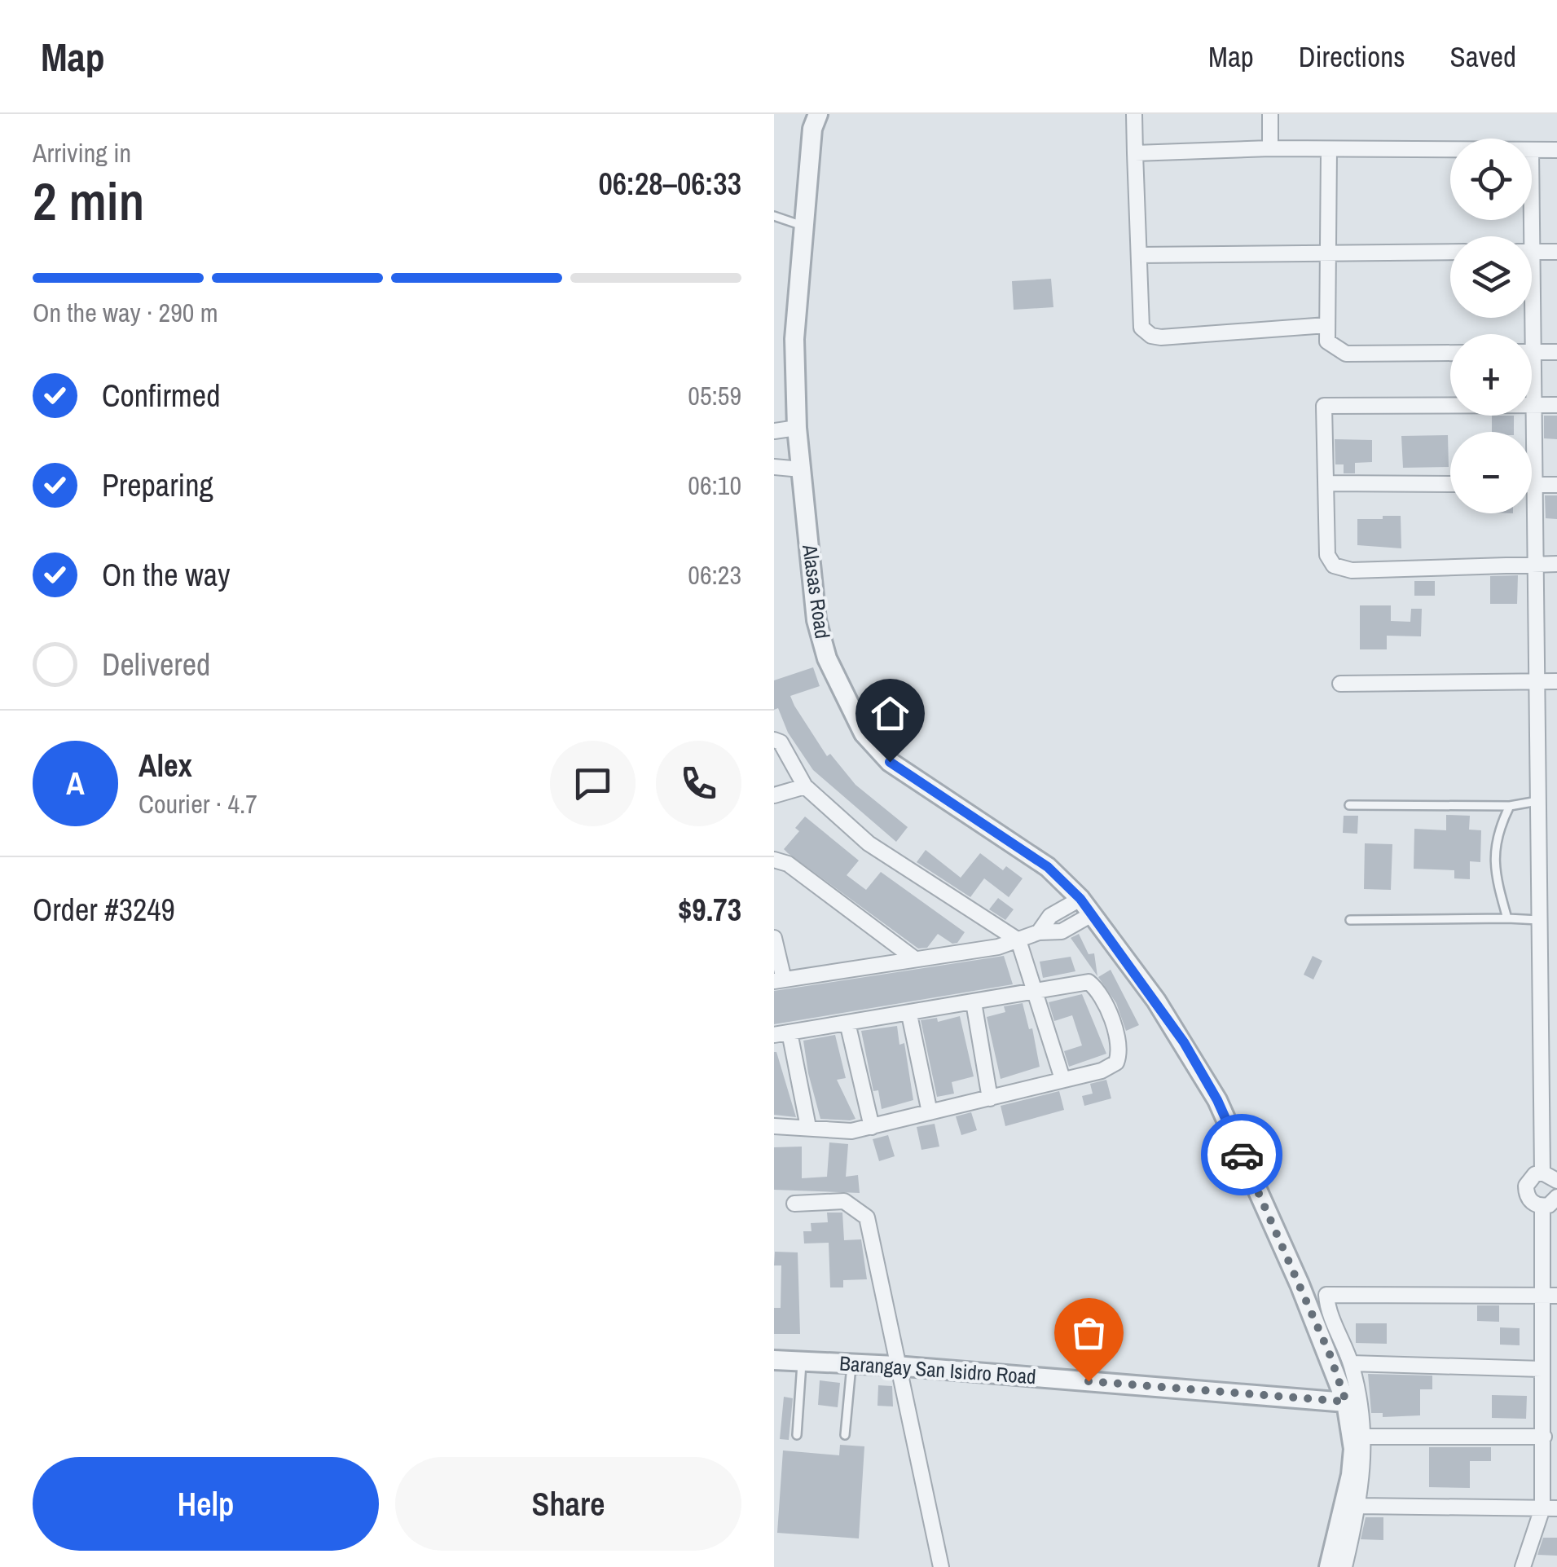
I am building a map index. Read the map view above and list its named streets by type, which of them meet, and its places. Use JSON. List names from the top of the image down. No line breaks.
{"streets":{"street":["Alasas Road","Barangay San Isidro Road"]},"crossings":[["Alasas Road","Barangay San Isidro Road"]],"page":{"header":"Map","nav":["Map","Directions","Saved"],"heading":["2 min","Arriving in","06:28–06:33"],"panel":["Alex","Courier · 4.7","Order #3249","$9.73"],"map_buttons":["+","−"],"bar":"On the way · 290 m","list":[["Confirmed","05:59"],["Preparing","06:10"],["On the way","06:23"],"Delivered"],"round":"A","buttons":["Help","Share"]}}
